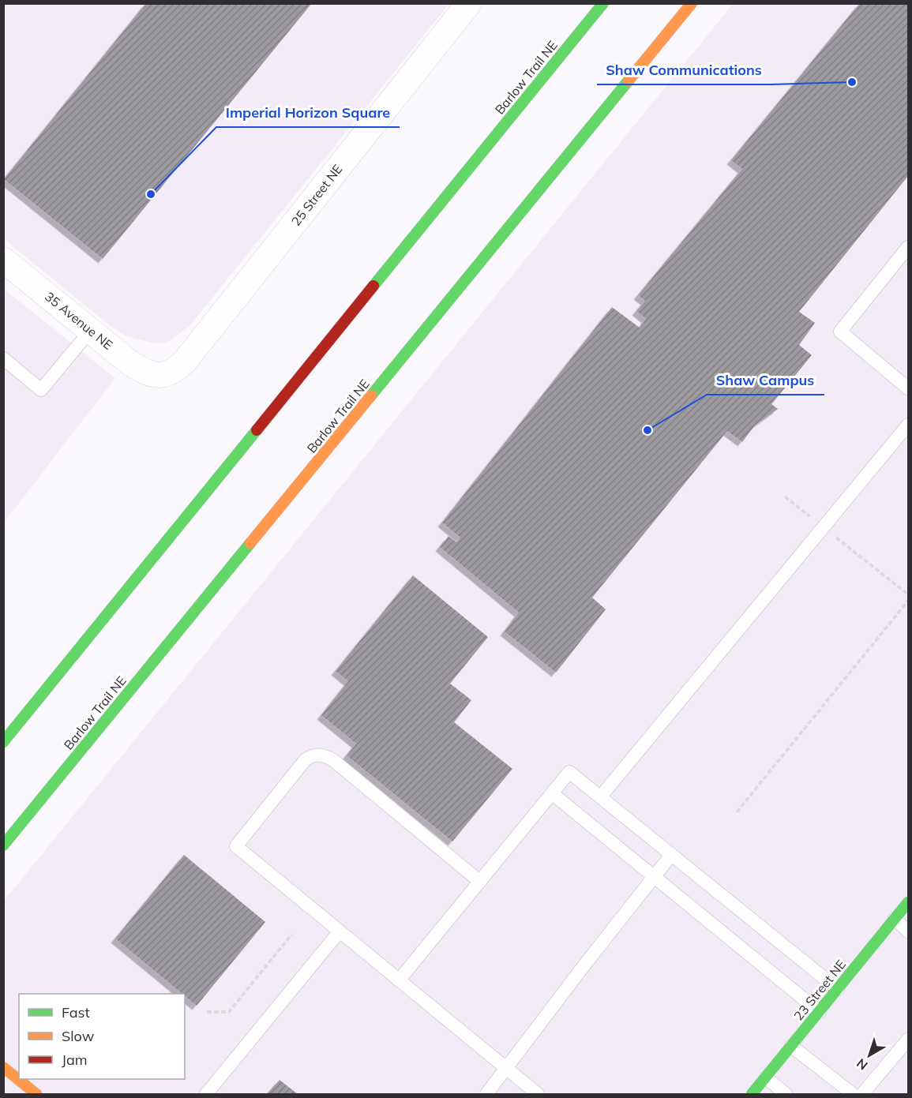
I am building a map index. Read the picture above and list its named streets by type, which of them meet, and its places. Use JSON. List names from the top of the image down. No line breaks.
{"streets":{"main road":["Barlow Trail NE","23 Street NE"],"street":["25 Street NE","35 Avenue NE"]},"crossings":[["25 Street NE","35 Avenue NE"]],"places":["Shaw Communications","Imperial Horizon Square","Shaw Campus"],"legend":["Fast","Slow","Jam"],"north":"bottom left"}
